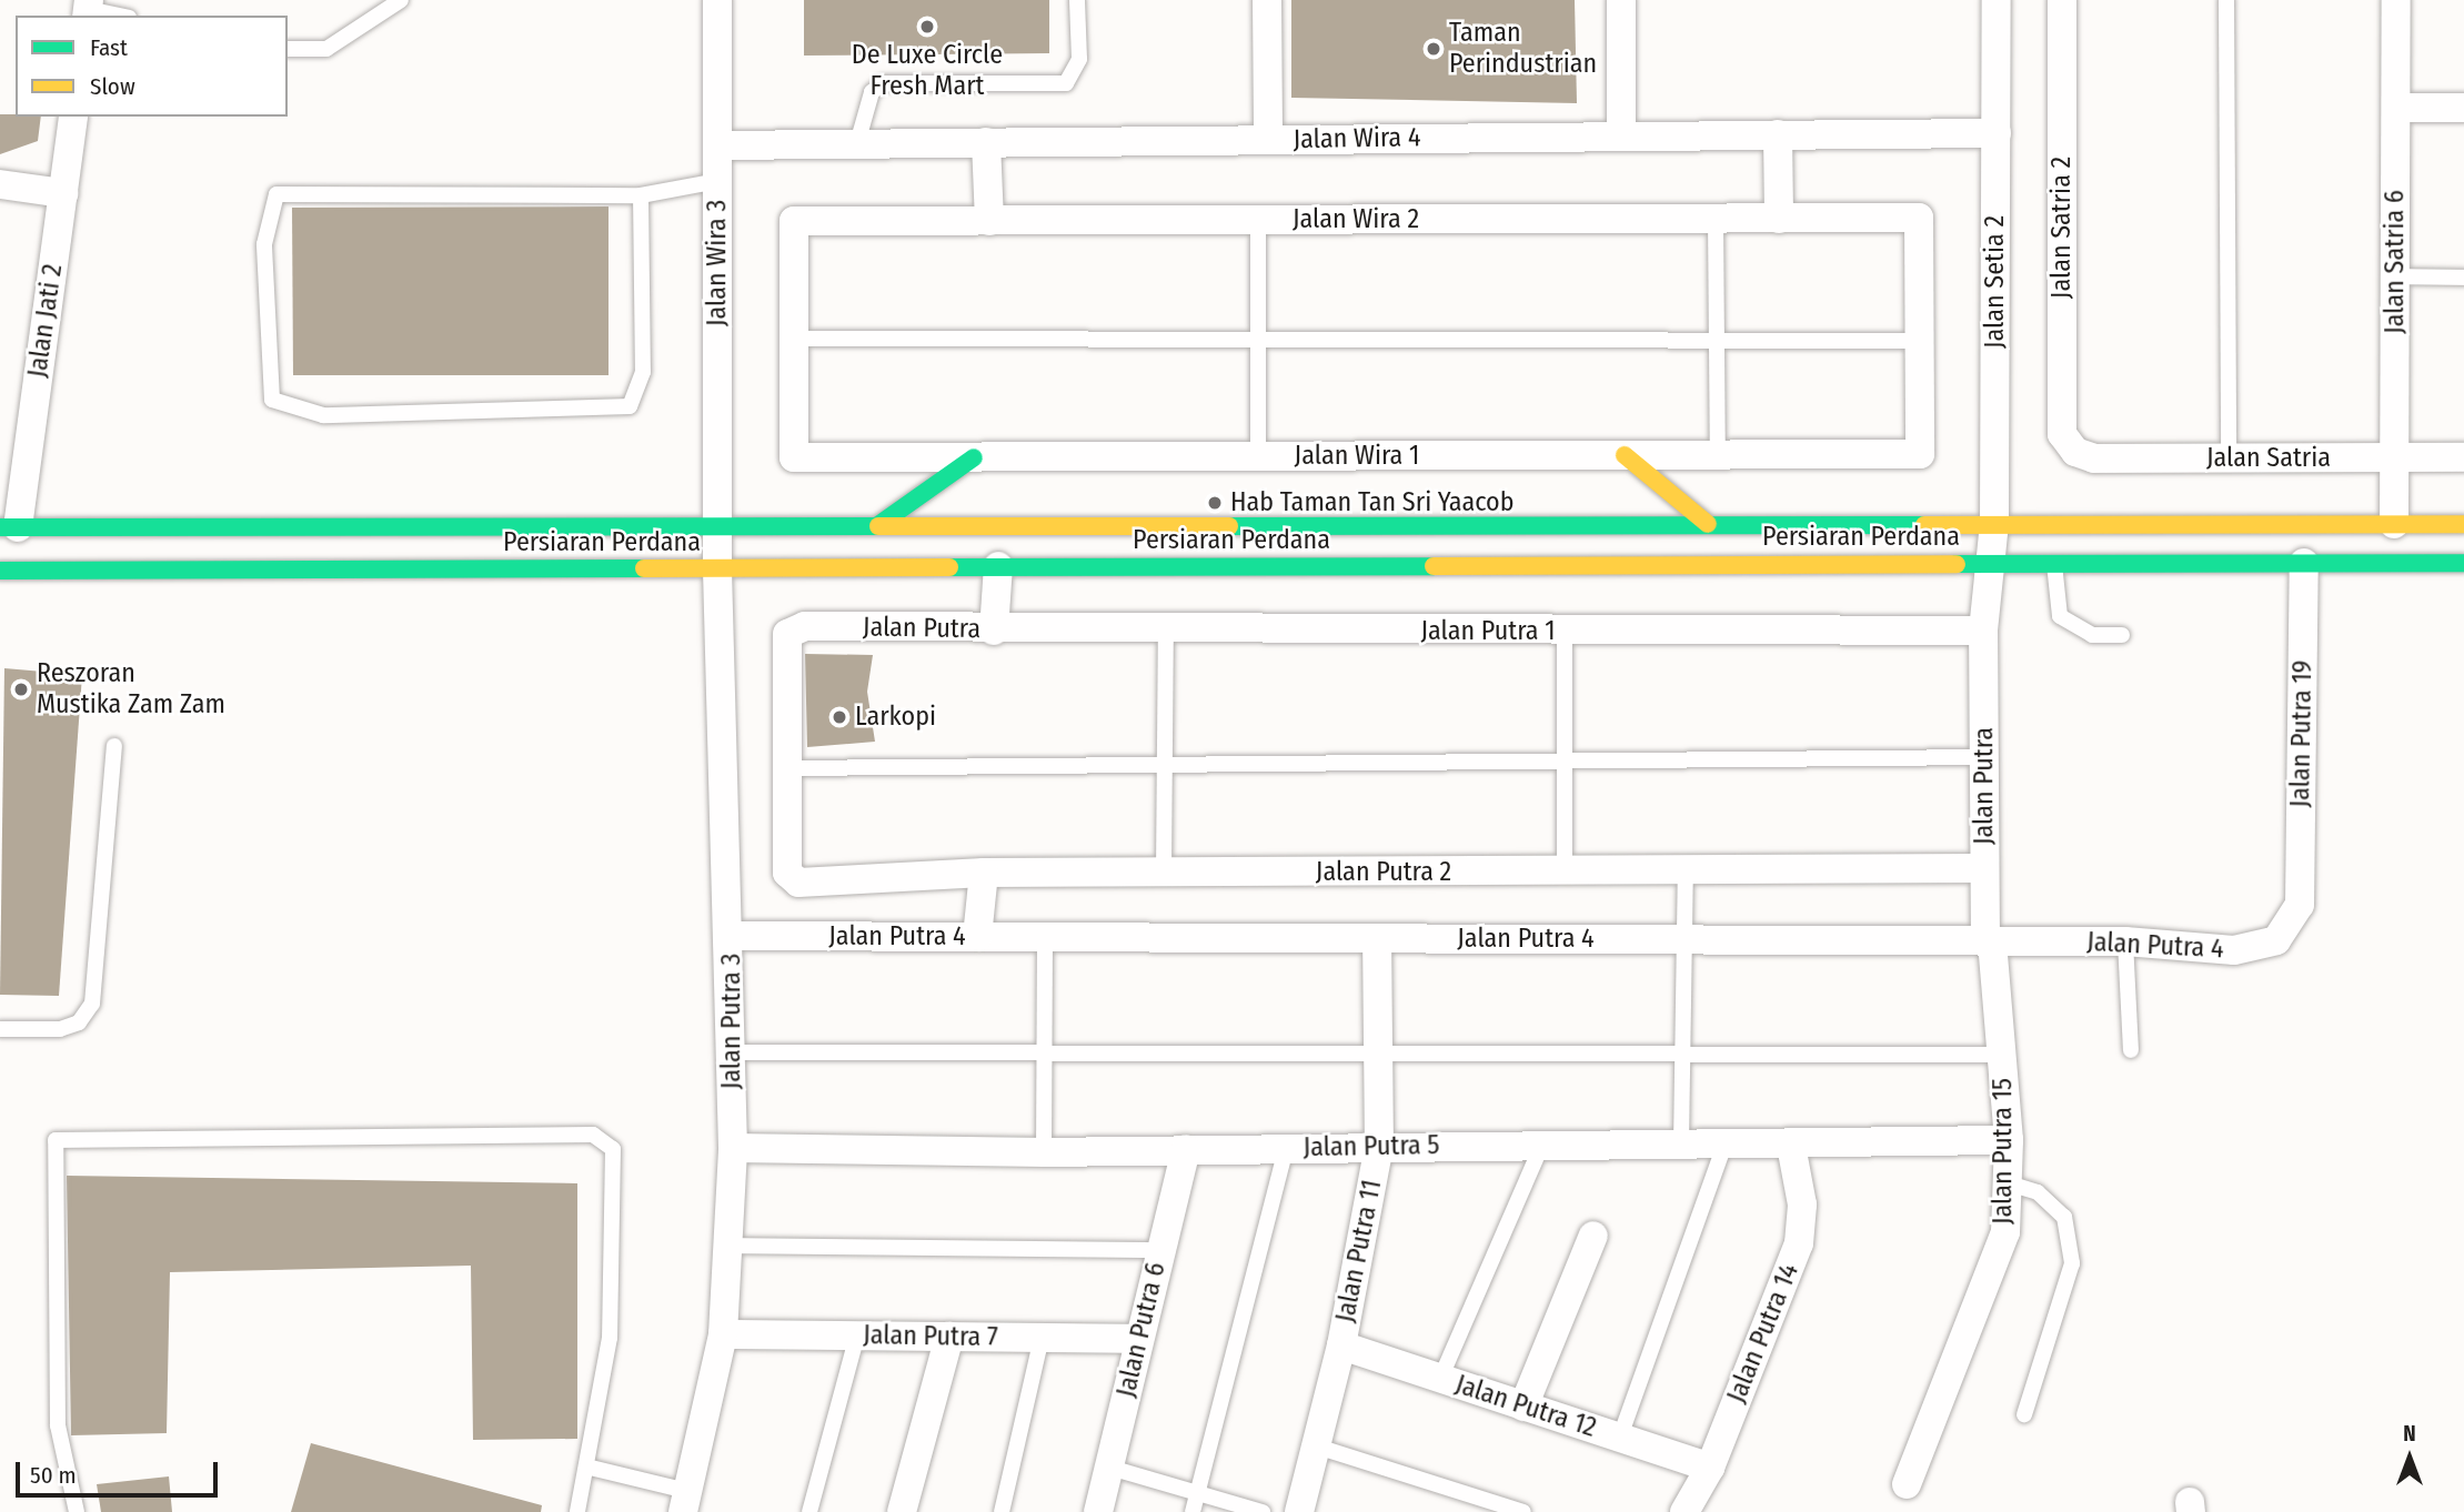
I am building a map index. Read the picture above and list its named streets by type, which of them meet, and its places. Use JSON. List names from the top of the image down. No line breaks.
{"streets":{"main road":["Persiaran Perdana"],"street":["Jalan Wira 4","Jalan Wira 2","Jalan Satria 2","Jalan Satria 6","Jalan Wira 3","Jalan Setia 2","Jalan Jati 2","Jalan Wira 1","Jalan Satria","Jalan Putra","Jalan Putra 1","Jalan Putra 19","Jalan Putra 2","Jalan Putra 4","Jalan Putra 3","Jalan Putra 5","Jalan Putra 15","Jalan Putra 11","Jalan Putra 6","Jalan Putra 14","Jalan Putra 7","Jalan Putra 12"]},"crossings":[["Jalan Wira 4","Jalan Wira 3"],["Jalan Wira 4","Jalan Setia 2"],["Jalan Wira 2","Jalan Wira 1"],["Jalan Satria 2","Jalan Satria"],["Jalan Satria 6","Jalan Satria"],["Jalan Satria 6","Persiaran Perdana"],["Jalan Wira 3","Persiaran Perdana"],["Jalan Wira 3","Jalan Putra 3"],["Jalan Setia 2","Persiaran Perdana"],["Jalan Setia 2","Jalan Putra"],["Jalan Jati 2","Persiaran Perdana"],["Persiaran Perdana","Jalan Putra"],["Persiaran Perdana","Jalan Putra 19"],["Persiaran Perdana","Jalan Putra 3"],["Jalan Putra","Jalan Putra 1"],["Jalan Putra","Jalan Putra 2"],["Jalan Putra","Jalan Putra 4"],["Jalan Putra","Jalan Putra 15"],["Jalan Putra 19","Jalan Putra 4"],["Jalan Putra 4","Jalan Putra 3"],["Jalan Putra 4","Jalan Putra 15"],["Jalan Putra 4","Jalan Putra 11"],["Jalan Putra 3","Jalan Putra 5"],["Jalan Putra 3","Jalan Putra 7"],["Jalan Putra 5","Jalan Putra 15"],["Jalan Putra 5","Jalan Putra 11"],["Jalan Putra 5","Jalan Putra 6"],["Jalan Putra 5","Jalan Putra 14"],["Jalan Putra 11","Jalan Putra 12"],["Jalan Putra 6","Jalan Putra 7"],["Jalan Putra 14","Jalan Putra 12"]],"places":["De Luxe Circle Fresh Mart","Taman Perindustrian","Hab Taman Tan Sri Yaacob","Reszoran Mustika Zam Zam","Larkopi"],"legend":["Fast","Slow"],"scale_bar":"50 m","north":"top"}
